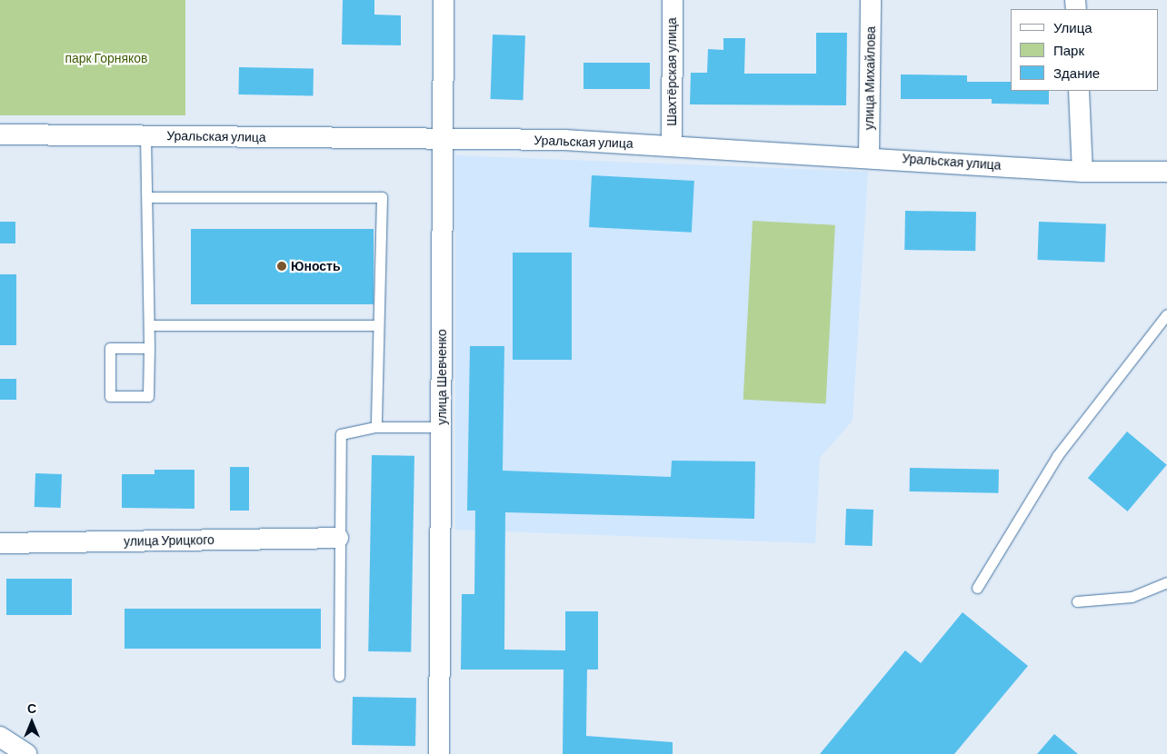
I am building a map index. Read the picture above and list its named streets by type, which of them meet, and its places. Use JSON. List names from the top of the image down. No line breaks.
{"streets":{"street":["Шахтёрская улица","улица Михайлова","Уральская улица","улица Шевченко","улица Урицкого"]},"crossings":[["Шахтёрская улица","Уральская улица"],["улица Михайлова","Уральская улица"],["Уральская улица","улица Шевченко"]],"parks":["парк Горняков"],"places":["Юность"],"legend":["Улица","Парк","Здание"],"north":"top"}
